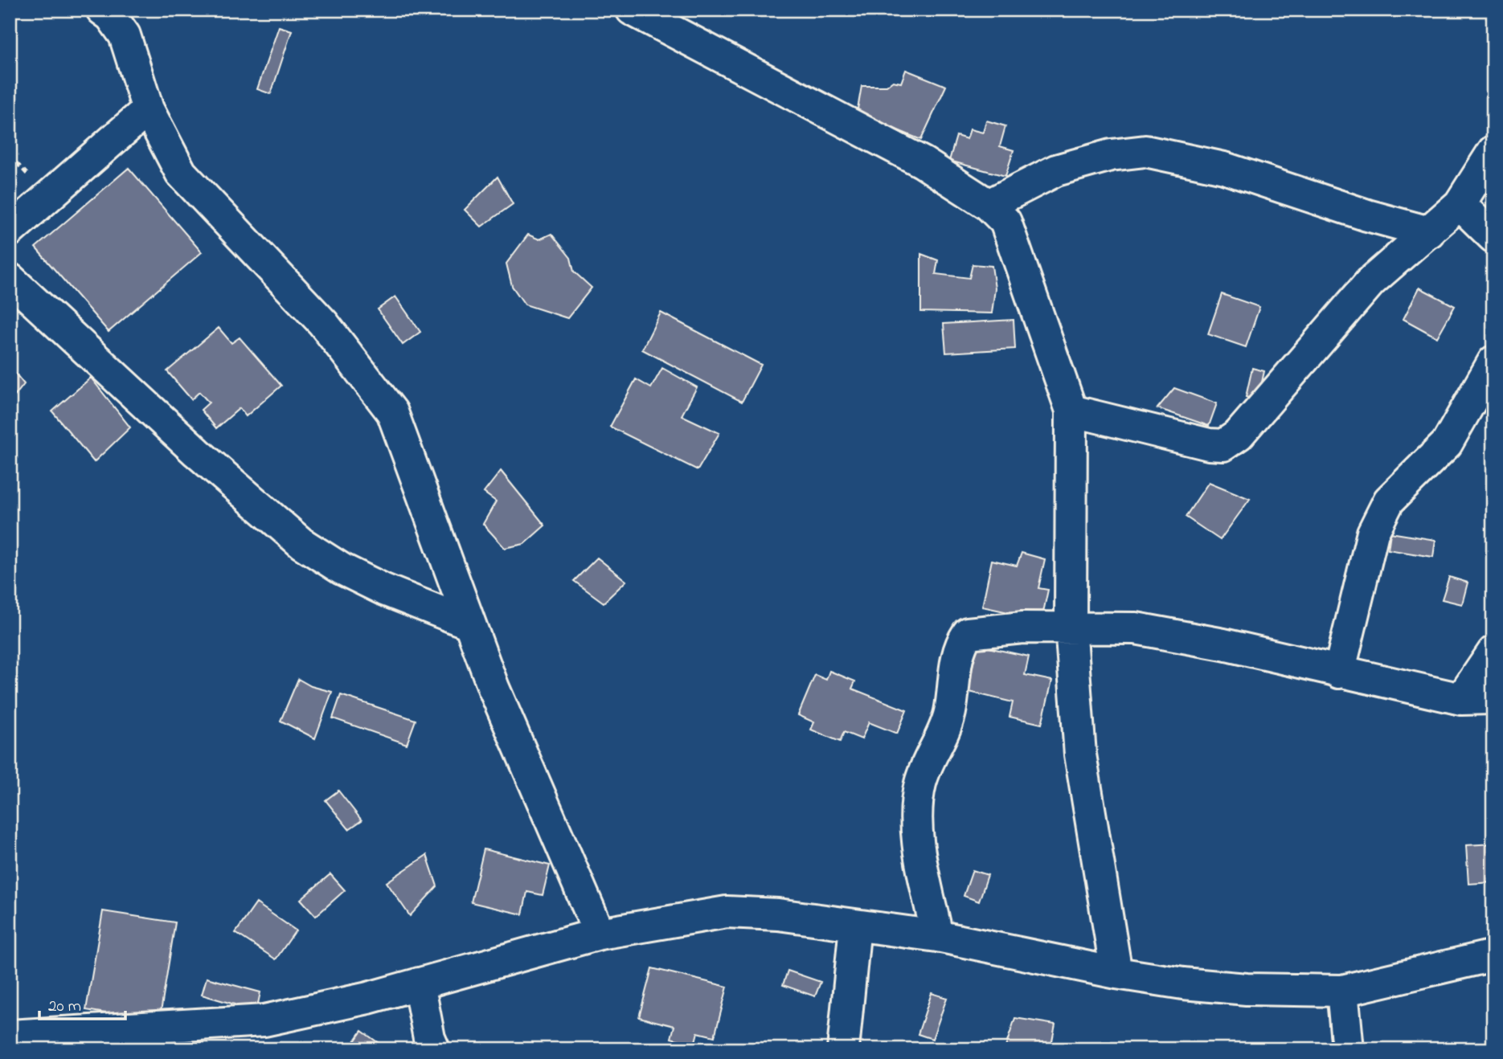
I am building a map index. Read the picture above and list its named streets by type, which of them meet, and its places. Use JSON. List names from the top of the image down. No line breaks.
{"scale_bar":"20 m"}
